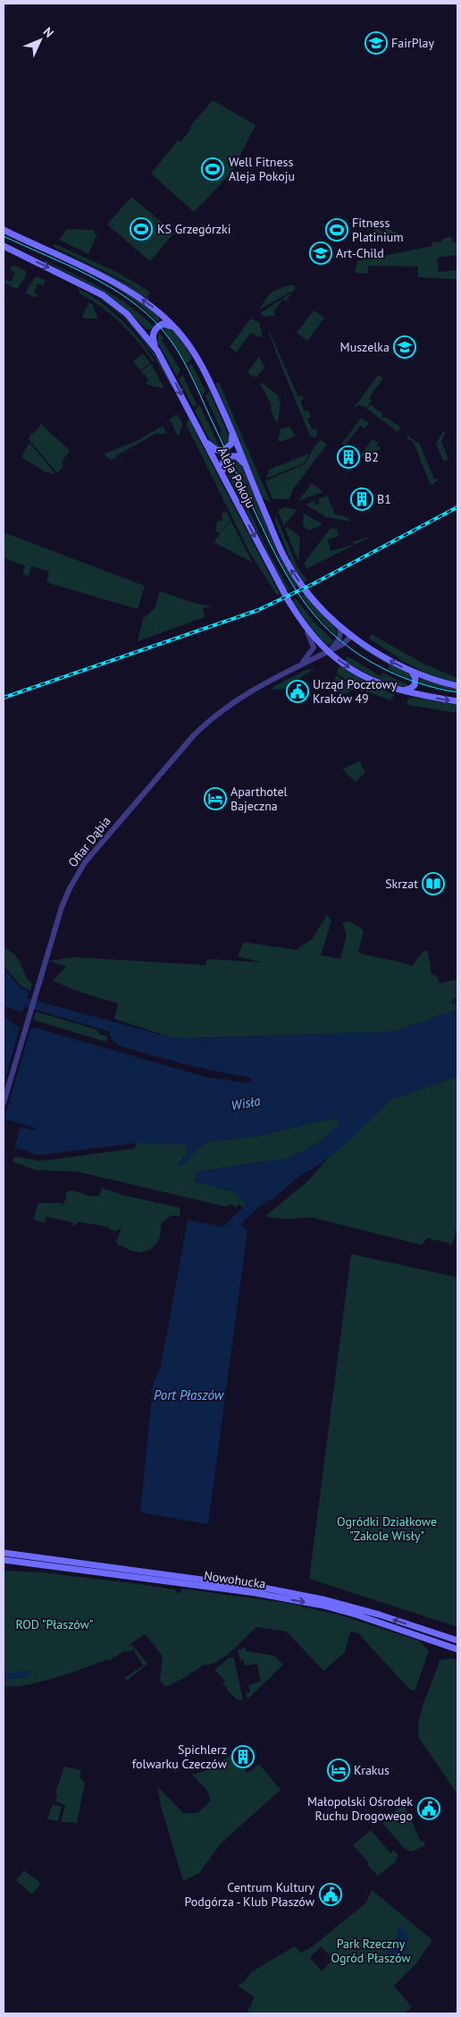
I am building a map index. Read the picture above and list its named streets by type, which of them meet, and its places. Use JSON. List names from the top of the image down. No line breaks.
{"streets":{"main road":["Aleja Pokoju","Nowohucka"],"street":["Ofiar Dąbia"]},"crossings":[["Aleja Pokoju","Ofiar Dąbia"]],"water":["Wisła","Port Płaszów"],"parks":["Ogródki Działkowe \"Zakole Wisły\"","ROD \"Płaszów\"","Park Rzeczny Ogród Płaszów"],"places":{"school or university":["FairPlay","Art-Child","Muszelka"],"sports":["Well Fitness Aleja Pokoju","KS Grzegórzki","Fitness Platinium"],"building":["B2","B1","Spichlerz folwarku Czeczów"],"public building":["Urząd Pocztowy Kraków 49","Małopolski Ośrodek Ruchu Drogowego","Centrum Kultury Podgórza - Klub Płaszów"],"hotel":["Aparthotel Bajeczna","Krakus"],"library":["Skrzat"]},"north":"top right"}
